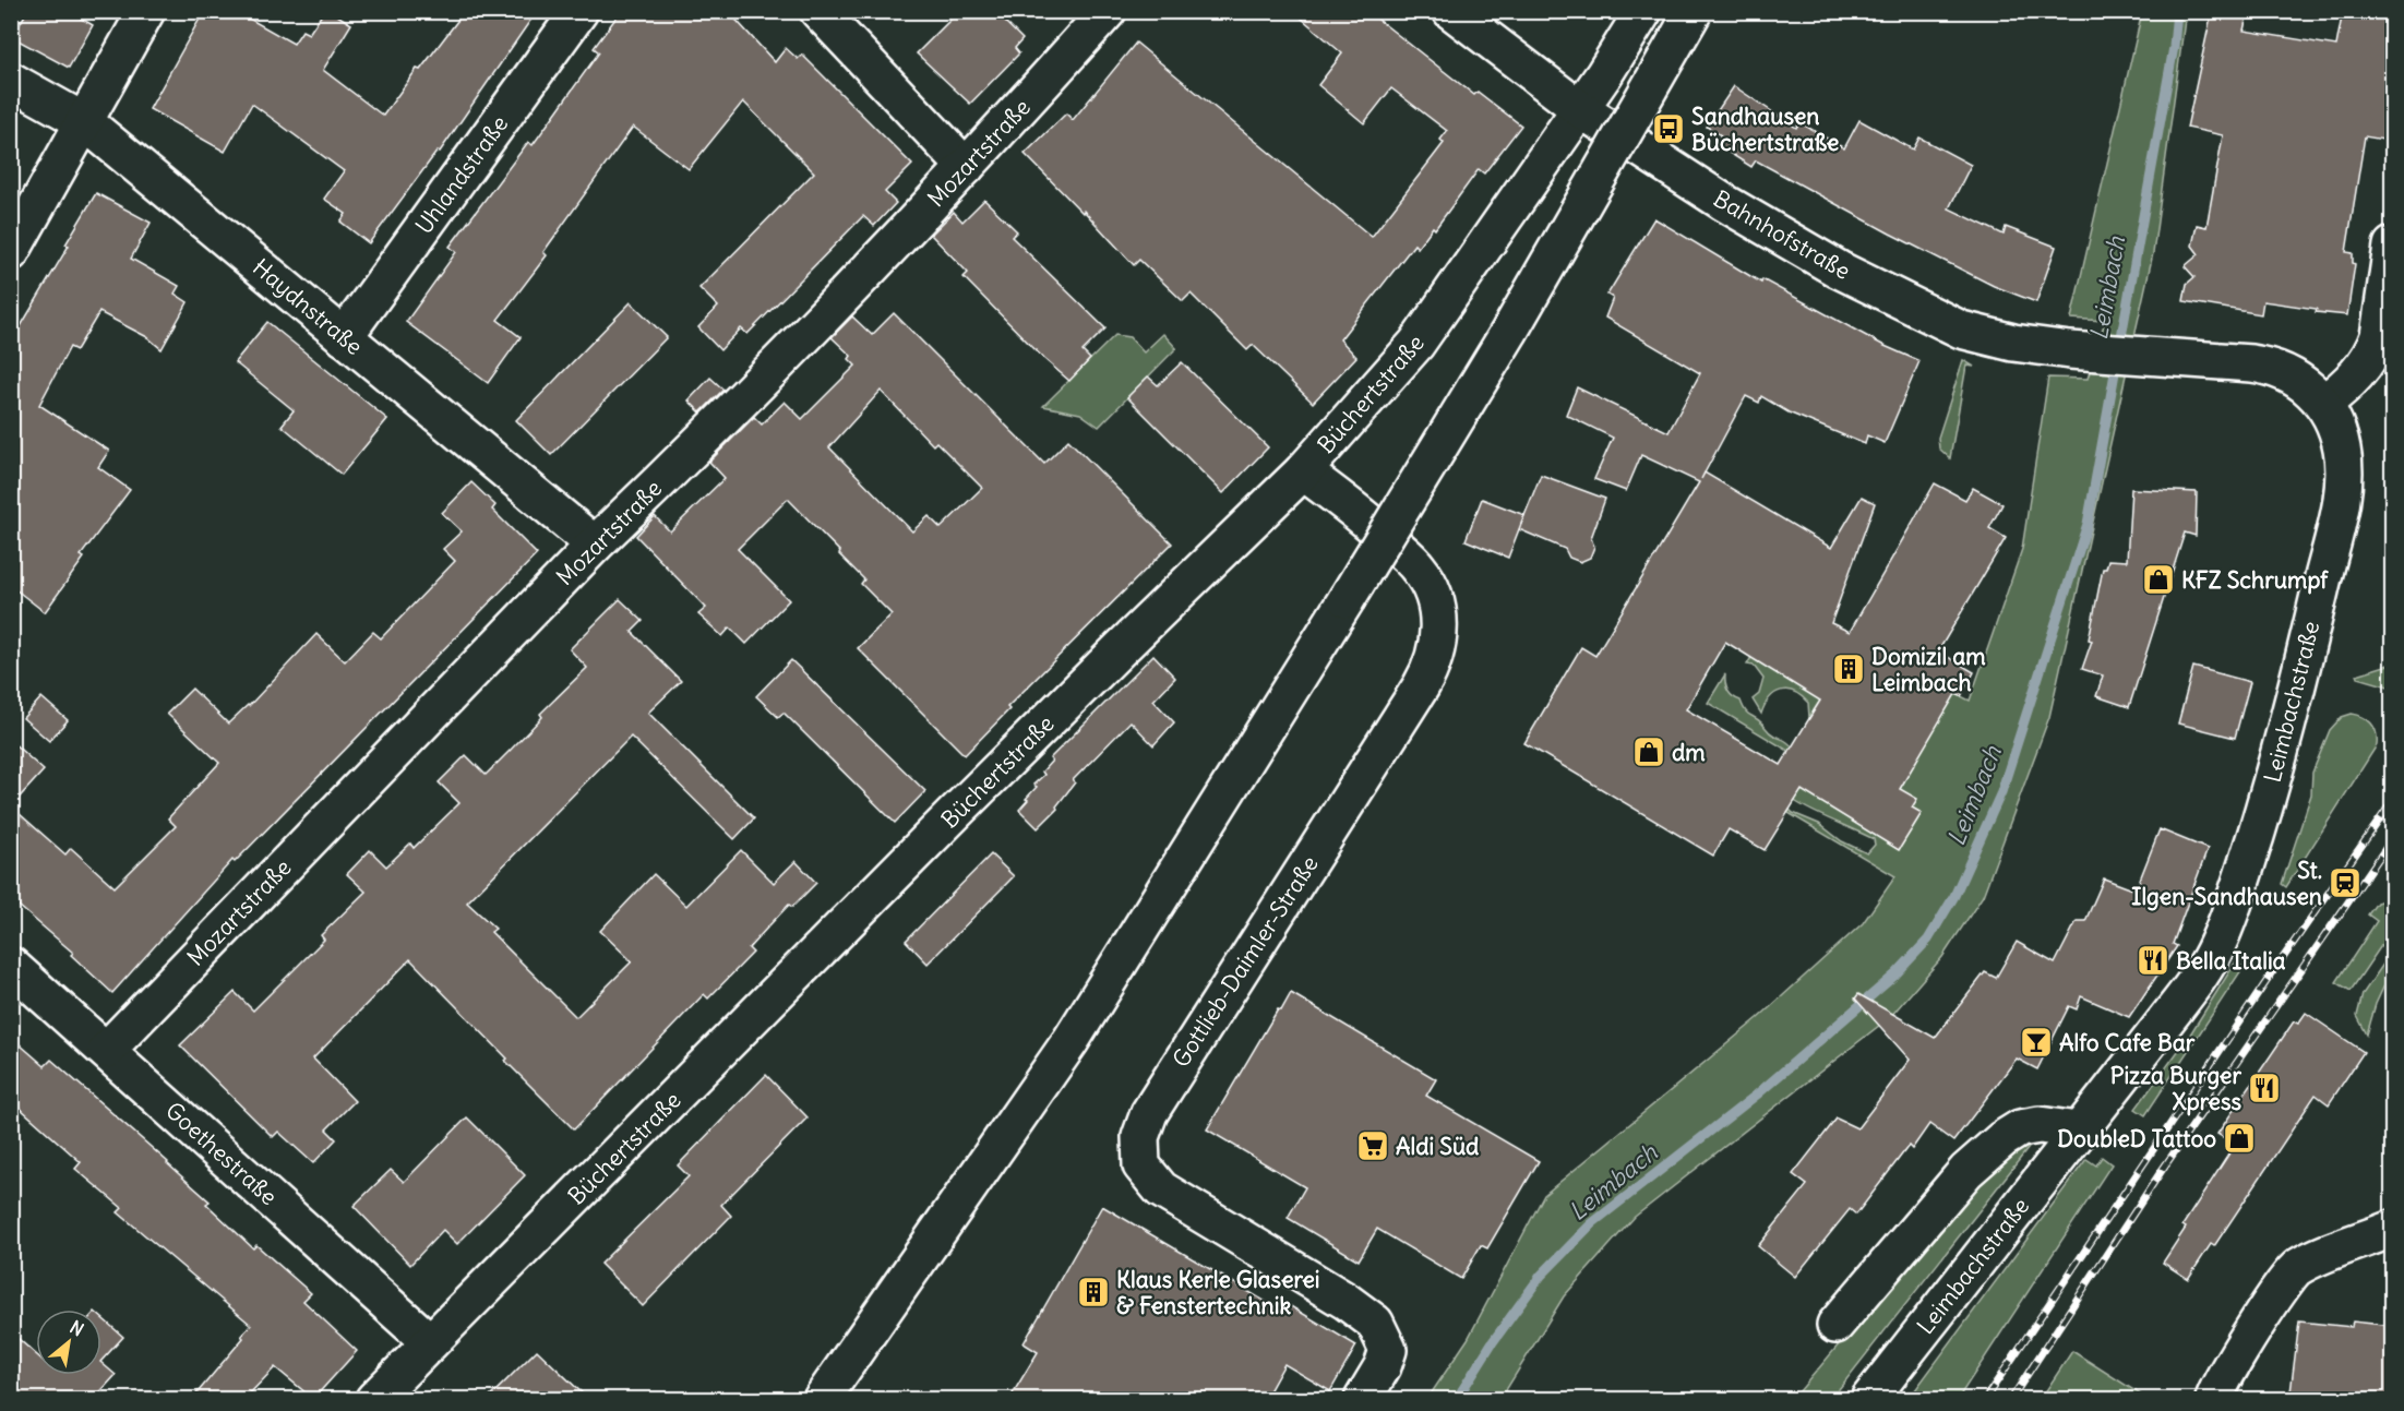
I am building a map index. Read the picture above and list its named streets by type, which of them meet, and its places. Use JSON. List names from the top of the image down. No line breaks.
{"streets":{"street":["Mozartstraße","Uhlandstraße","Bahnhofstraße","Haydnstraße","Büchertstraße","Leimbachstraße","Gottlieb-Daimler-Straße","Goethestraße"]},"crossings":[["Mozartstraße","Haydnstraße"],["Mozartstraße","Goethestraße"],["Uhlandstraße","Haydnstraße"],["Bahnhofstraße","Büchertstraße"],["Bahnhofstraße","Leimbachstraße"],["Büchertstraße","Gottlieb-Daimler-Straße"],["Büchertstraße","Goethestraße"]],"water":["Leimbach"],"places":{"bus stop":["Sandhausen Büchertstraße"],"shop":["KFZ Schrumpf","dm","DoubleD Tattoo"],"building":["Domizil am Leimbach","Klaus Kerle Glaserei & Fenstertechnik"],"station":["St. Ilgen-Sandhausen"],"restaurant":["Bella Italia","Pizza Burger Xpress"],"bar":["Alfo Cafe Bar"],"supermarket":["Aldi Süd"]},"north":"top right"}
